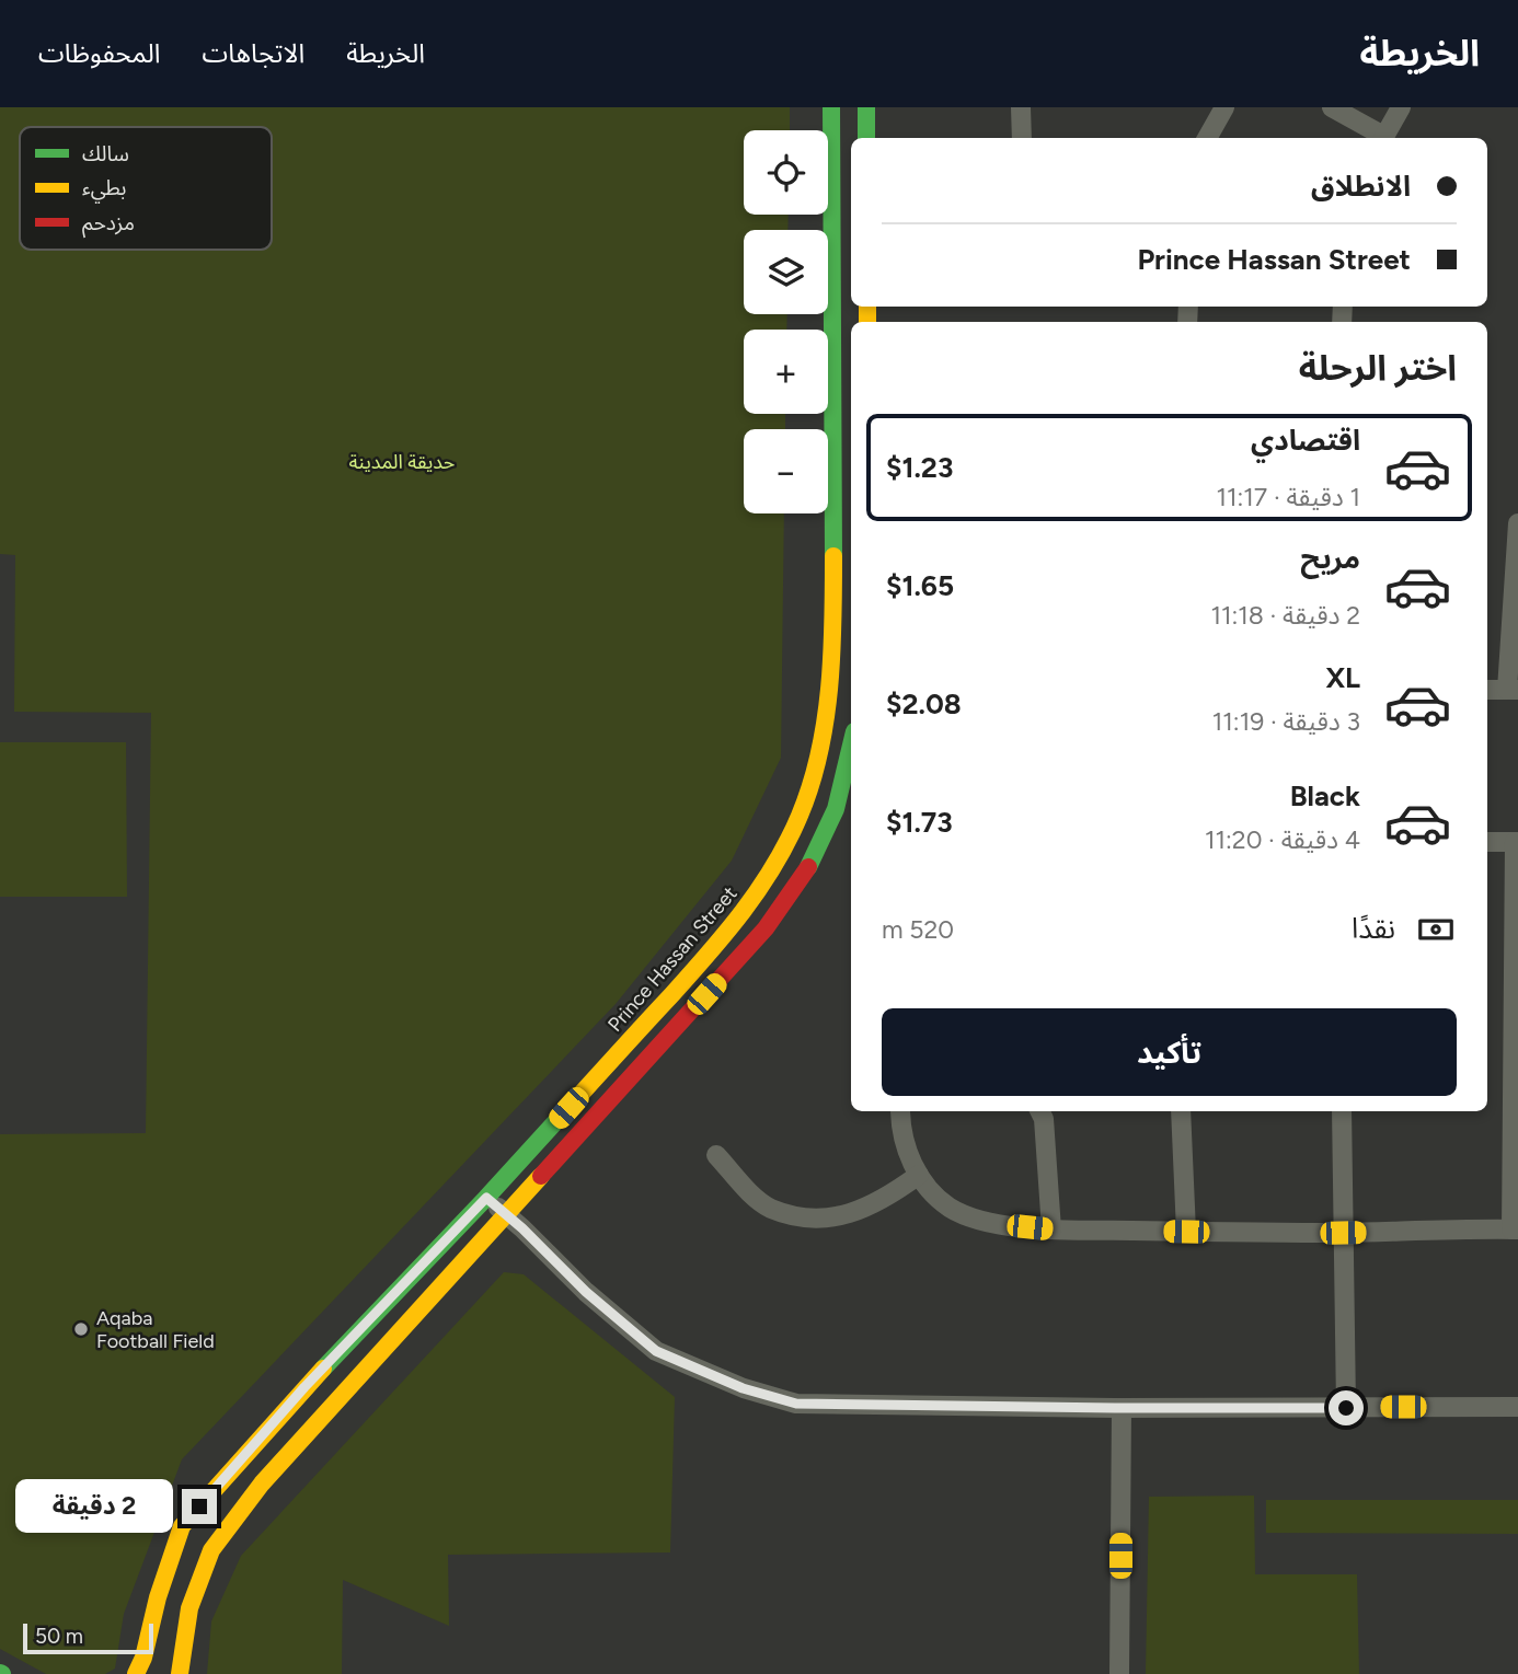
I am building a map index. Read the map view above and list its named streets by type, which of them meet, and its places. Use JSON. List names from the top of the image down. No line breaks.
{"streets":{"main road":["Prince Hassan Street"]},"parks":["حديقة المدينة"],"places":["Aqaba Football Field"],"legend":["سالك","بطيء","مزدحم"],"scale_bar":"50 m","page":{"header":"الخريطة","nav":["الخريطة","الاتجاهات","المحفوظات"],"map_buttons":["+","−"],"banner":["الانطلاق","Prince Hassan Street"],"heading":"اختر الرحلة","list":[{"name":"اقتصادي","note":"1 دقيقة · 11:17","value":"$1.23"},{"name":"مريح","note":"2 دقيقة · 11:18","value":"$1.65"},{"name":"XL","note":"3 دقيقة · 11:19","value":"$2.08"},{"name":"Black","note":"4 دقيقة · 11:20","value":"$1.73"}],"pay":["نقدًا","520 m"],"buttons":"تأكيد","bubble":"2 دقيقة","scale":"50 m"}}
